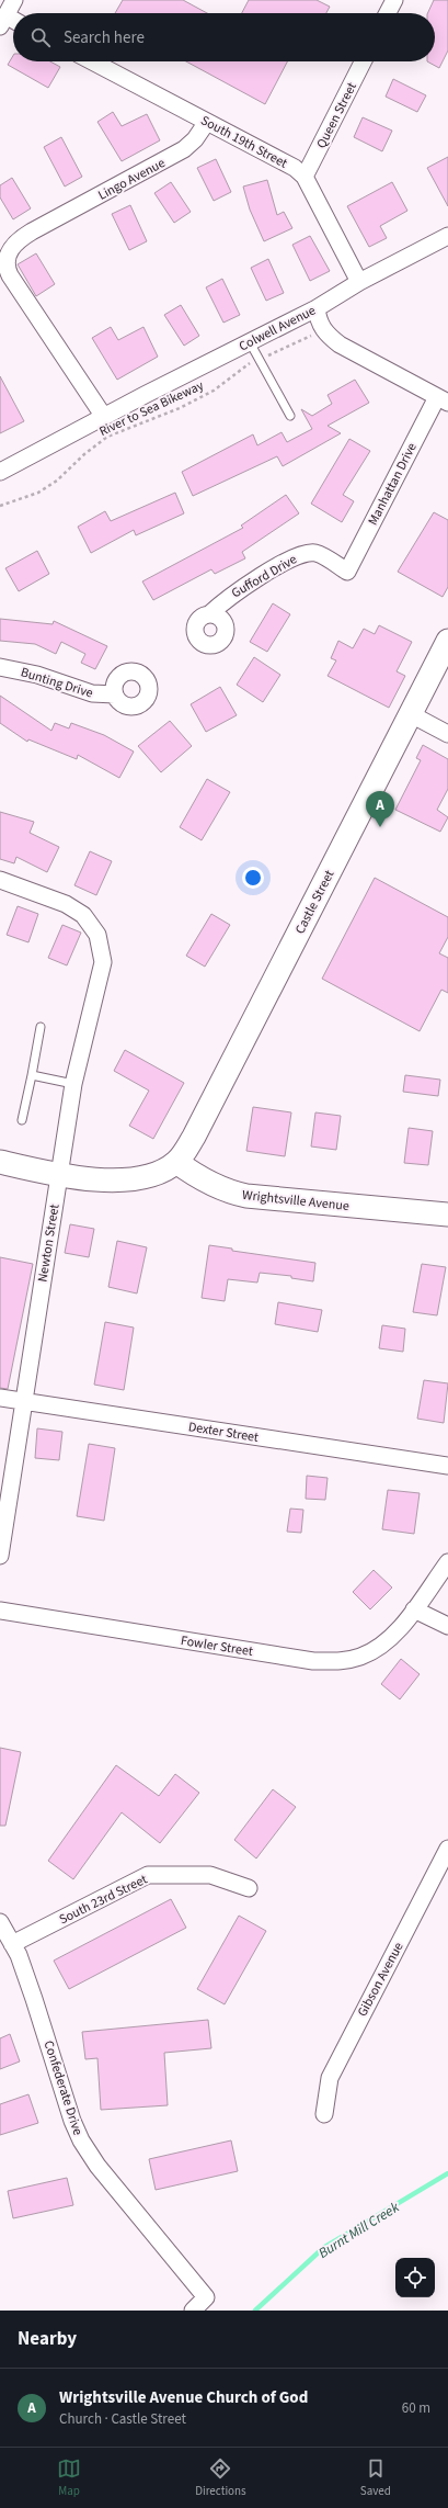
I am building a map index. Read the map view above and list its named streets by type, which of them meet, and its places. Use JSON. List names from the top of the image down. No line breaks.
{"streets":{"street":["Queen Street","South 19th Street","Lingo Avenue","Colwell Avenue","Manhattan Drive","Gufford Drive","Bunting Drive","Castle Street","Wrightsville Avenue","Newton Street","Dexter Street","Fowler Street","South 23rd Street","Gibson Avenue","Confederate Drive"],"path":["River to Sea Bikeway"]},"crossings":[["Queen Street","South 19th Street"],["South 19th Street","Lingo Avenue"],["South 19th Street","Colwell Avenue"],["Lingo Avenue","Colwell Avenue"],["Colwell Avenue","River to Sea Bikeway"],["Manhattan Drive","Gufford Drive"],["Castle Street","Wrightsville Avenue"],["Newton Street","Dexter Street"],["South 23rd Street","Confederate Drive"]],"water":["Burnt Mill Creek"],"page":{"search":"Search here","pins":"A","heading":"Nearby","list":[{"mark":"A","name":"Wrightsville Avenue Church of God","note":"Church · Castle Street","value":"60 m"}],"nav":["Map","Directions","Saved"]}}
